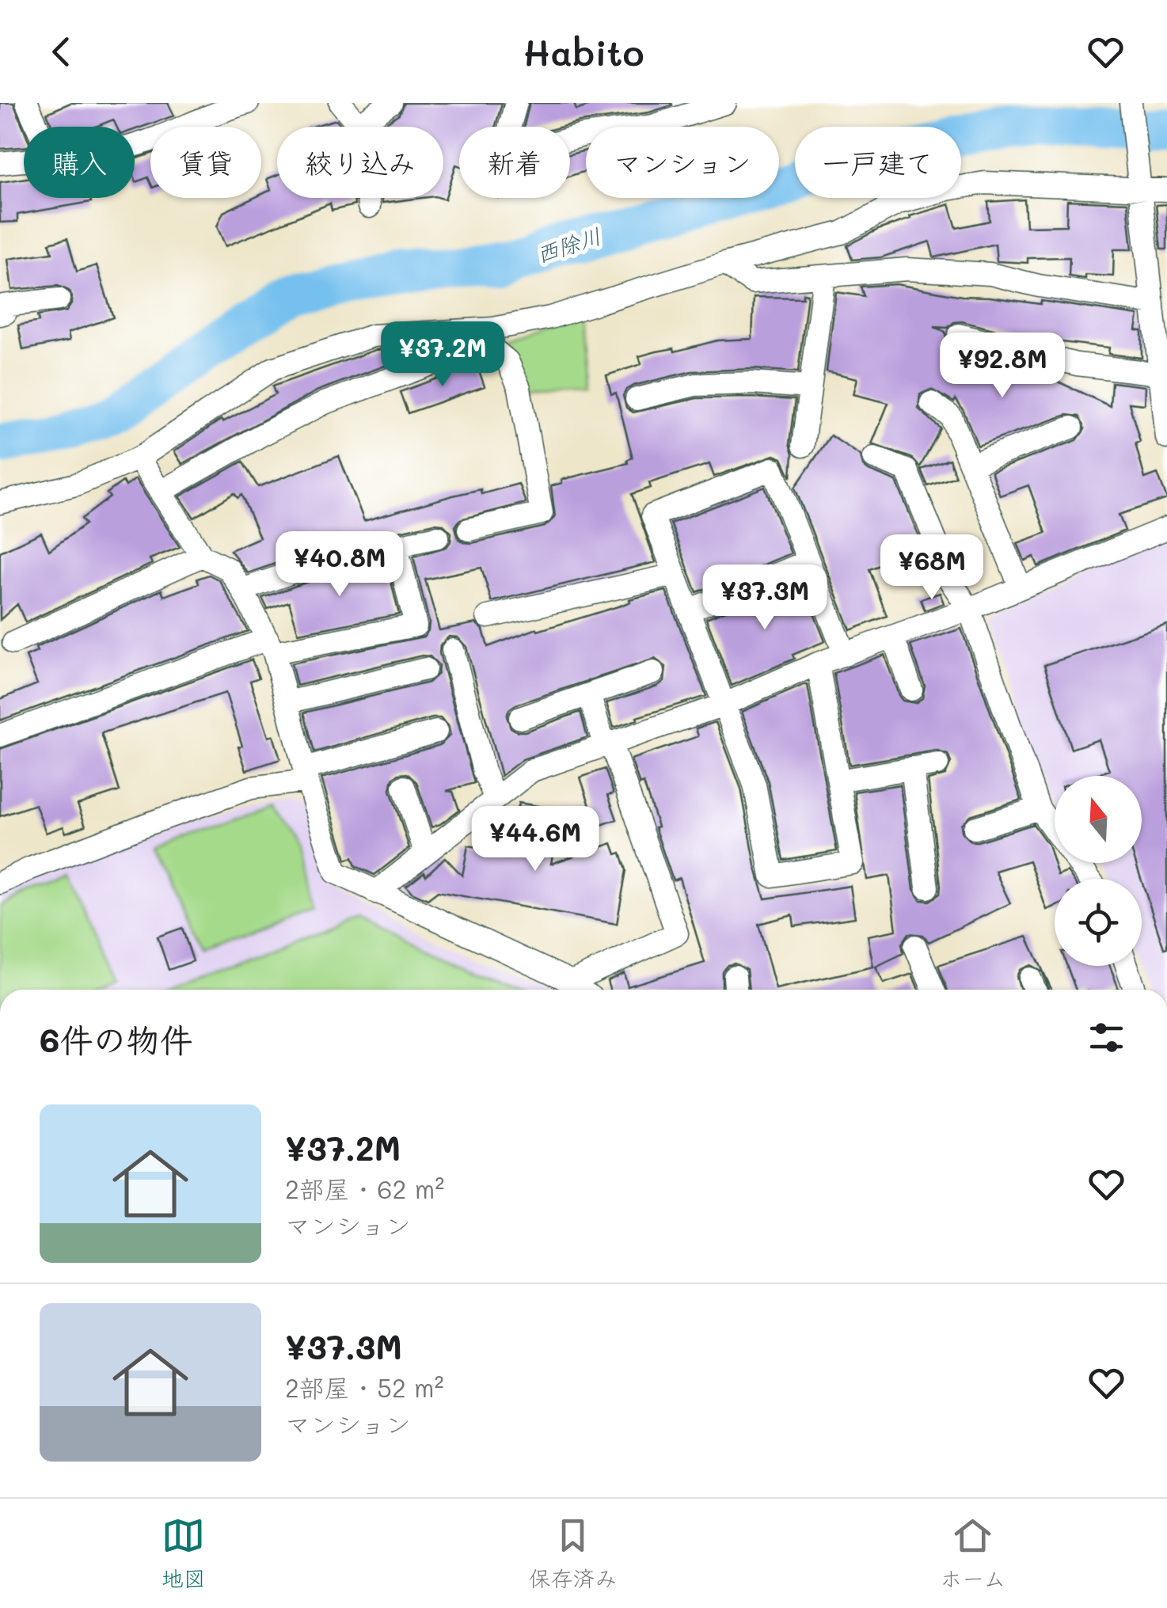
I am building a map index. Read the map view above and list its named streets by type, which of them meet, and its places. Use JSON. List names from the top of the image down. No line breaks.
{"water":["西除川"],"north":"top","page":{"header":"Habito","chip":["購入","賃貸","絞り込み","新着","マンション","一戸建て"],"price":["¥37.2M","¥92.8M","¥40.8M","¥68M","¥37.3M","¥44.6M"],"heading":"6件の物件","list":[{"name":"¥37.2M","note":"2部屋 · 62 m² · マンション"},{"name":"¥37.3M","note":"2部屋 · 52 m² · マンション"}],"tabs":["地図","保存済み","ホーム"]}}
